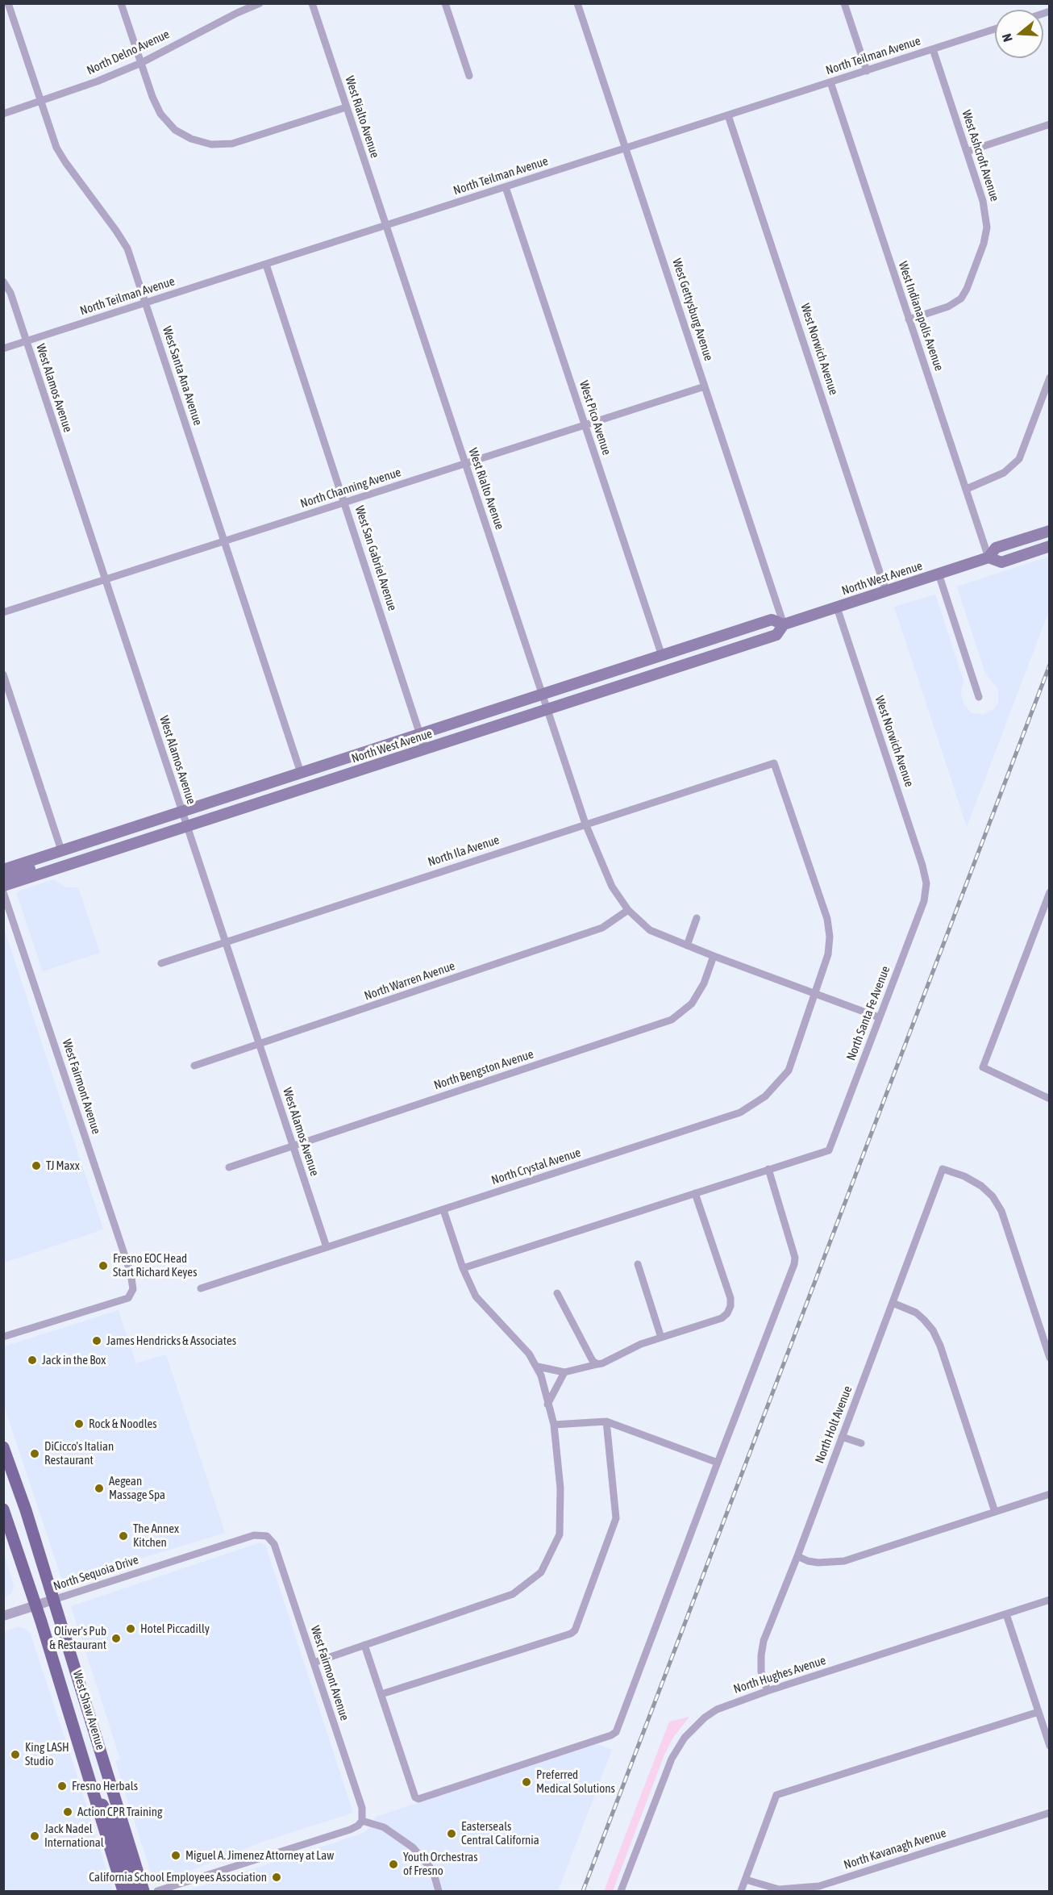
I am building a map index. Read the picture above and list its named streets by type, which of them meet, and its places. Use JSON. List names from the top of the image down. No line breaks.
{"streets":{"main road":["North West Avenue","West Shaw Avenue"],"street":["North Delno Avenue","North Teilman Avenue","West Rialto Avenue","West Ashcroft Avenue","West Gettysburg Avenue","West Indianapolis Avenue","West Norwich Avenue","West Santa Ana Avenue","West Alamos Avenue","West Pico Avenue","North Channing Avenue","West San Gabriel Avenue","North Ila Avenue","North Warren Avenue","North Santa Fe Avenue","North Bengston Avenue","West Fairmont Avenue","North Crystal Avenue","North Holt Avenue","North Sequoia Drive","North Hughes Avenue","North Kavanagh Avenue"]},"crossings":[["North Delno Avenue","West Santa Ana Avenue"],["North Teilman Avenue","West Rialto Avenue"],["North Teilman Avenue","West Ashcroft Avenue"],["North Teilman Avenue","West Gettysburg Avenue"],["North Teilman Avenue","West Indianapolis Avenue"],["North Teilman Avenue","West Norwich Avenue"],["North Teilman Avenue","West Santa Ana Avenue"],["North Teilman Avenue","West Alamos Avenue"],["North Teilman Avenue","West Pico Avenue"],["North Teilman Avenue","West San Gabriel Avenue"],["West Rialto Avenue","North Channing Avenue"],["West Rialto Avenue","North West Avenue"],["West Rialto Avenue","North Ila Avenue"],["West Rialto Avenue","North Warren Avenue"],["West Rialto Avenue","North Santa Fe Avenue"],["West Rialto Avenue","North Bengston Avenue"],["West Rialto Avenue","North Crystal Avenue"],["West Ashcroft Avenue","West Indianapolis Avenue"],["West Gettysburg Avenue","North Channing Avenue"],["West Gettysburg Avenue","North West Avenue"],["West Indianapolis Avenue","North West Avenue"],["West Norwich Avenue","North West Avenue"],["West Norwich Avenue","North Santa Fe Avenue"],["West Santa Ana Avenue","North Channing Avenue"],["West Santa Ana Avenue","North West Avenue"],["West Alamos Avenue","North Channing Avenue"],["West Alamos Avenue","North West Avenue"],["West Alamos Avenue","North Ila Avenue"],["West Alamos Avenue","North Warren Avenue"],["West Alamos Avenue","North Bengston Avenue"],["West Alamos Avenue","North Crystal Avenue"],["West Pico Avenue","North Channing Avenue"],["West Pico Avenue","North West Avenue"],["North Channing Avenue","West San Gabriel Avenue"],["West San Gabriel Avenue","North West Avenue"],["North Ila Avenue","North Crystal Avenue"],["West Fairmont Avenue","North Sequoia Drive"],["North Holt Avenue","North Hughes Avenue"],["North Sequoia Drive","West Shaw Avenue"]],"places":["TJ Maxx","Fresno EOC Head Start Richard Keyes","James Hendricks & Associates","Jack in the Box","Rock & Noodles","DiCicco's Italian Restaurant","Aegean Massage Spa","The Annex Kitchen","Hotel Piccadilly","Oliver's Pub & Restaurant","King LASH Studio","Preferred Medical Solutions","Fresno Herbals","Action CPR Training","Easterseals Central California","Jack Nadel International","Miguel A. Jimenez Attorney at Law","Youth Orchestras of Fresno","California School Employees Association"],"north":"left"}
